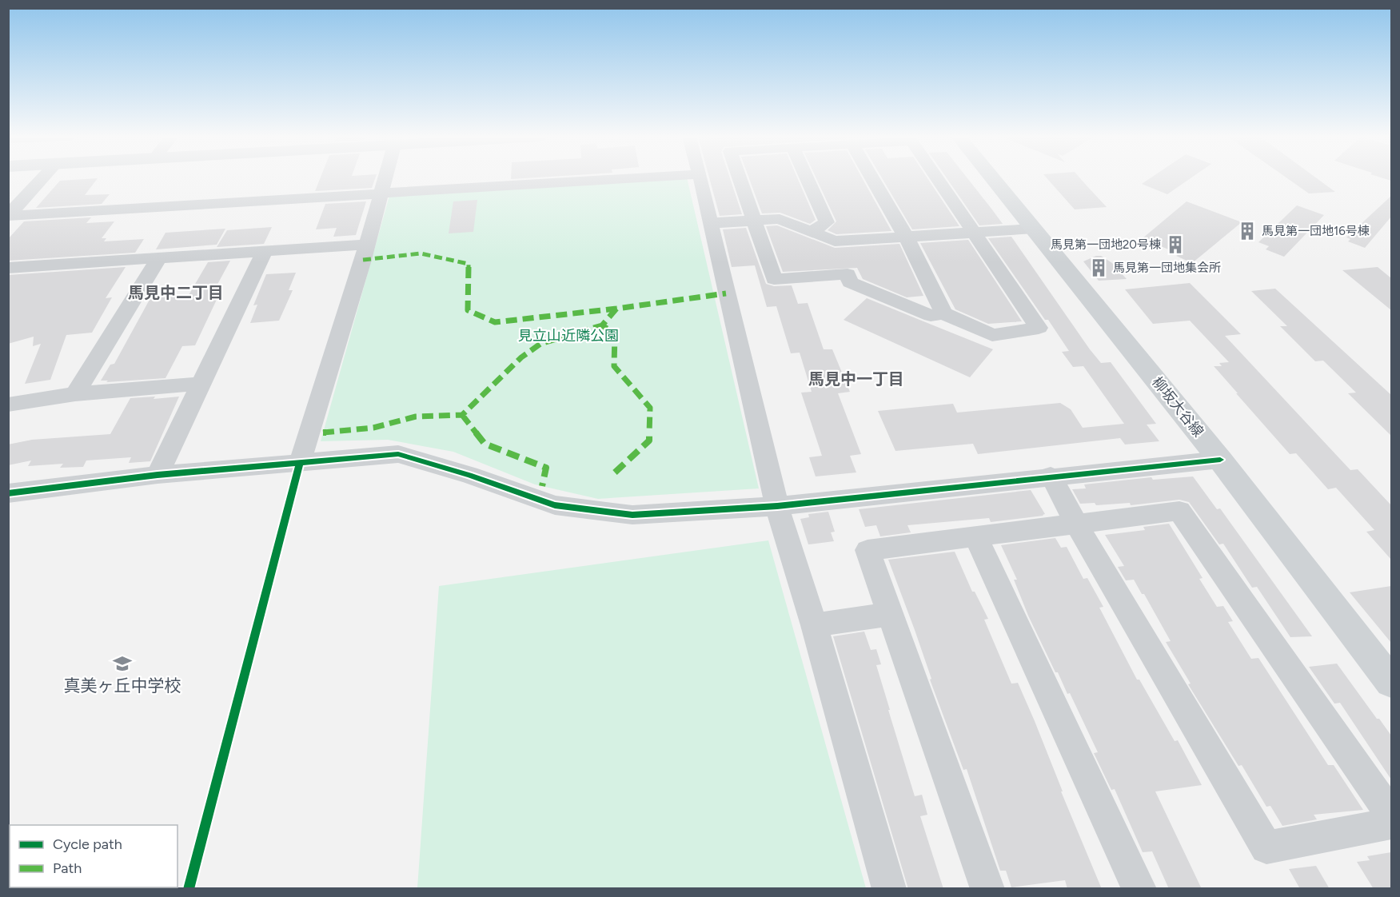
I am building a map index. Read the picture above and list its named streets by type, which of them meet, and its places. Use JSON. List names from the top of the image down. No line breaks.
{"streets":{"street":["柳坂大谷線"]},"districts":["馬見中二丁目","馬見中一丁目"],"parks":["見立山近隣公園"],"places":{"building":["馬見第一団地16号棟","馬見第一団地20号棟","馬見第一団地集会所"],"school or university":["真美ヶ丘中学校"]},"legend":["Cycle path","Path"]}
